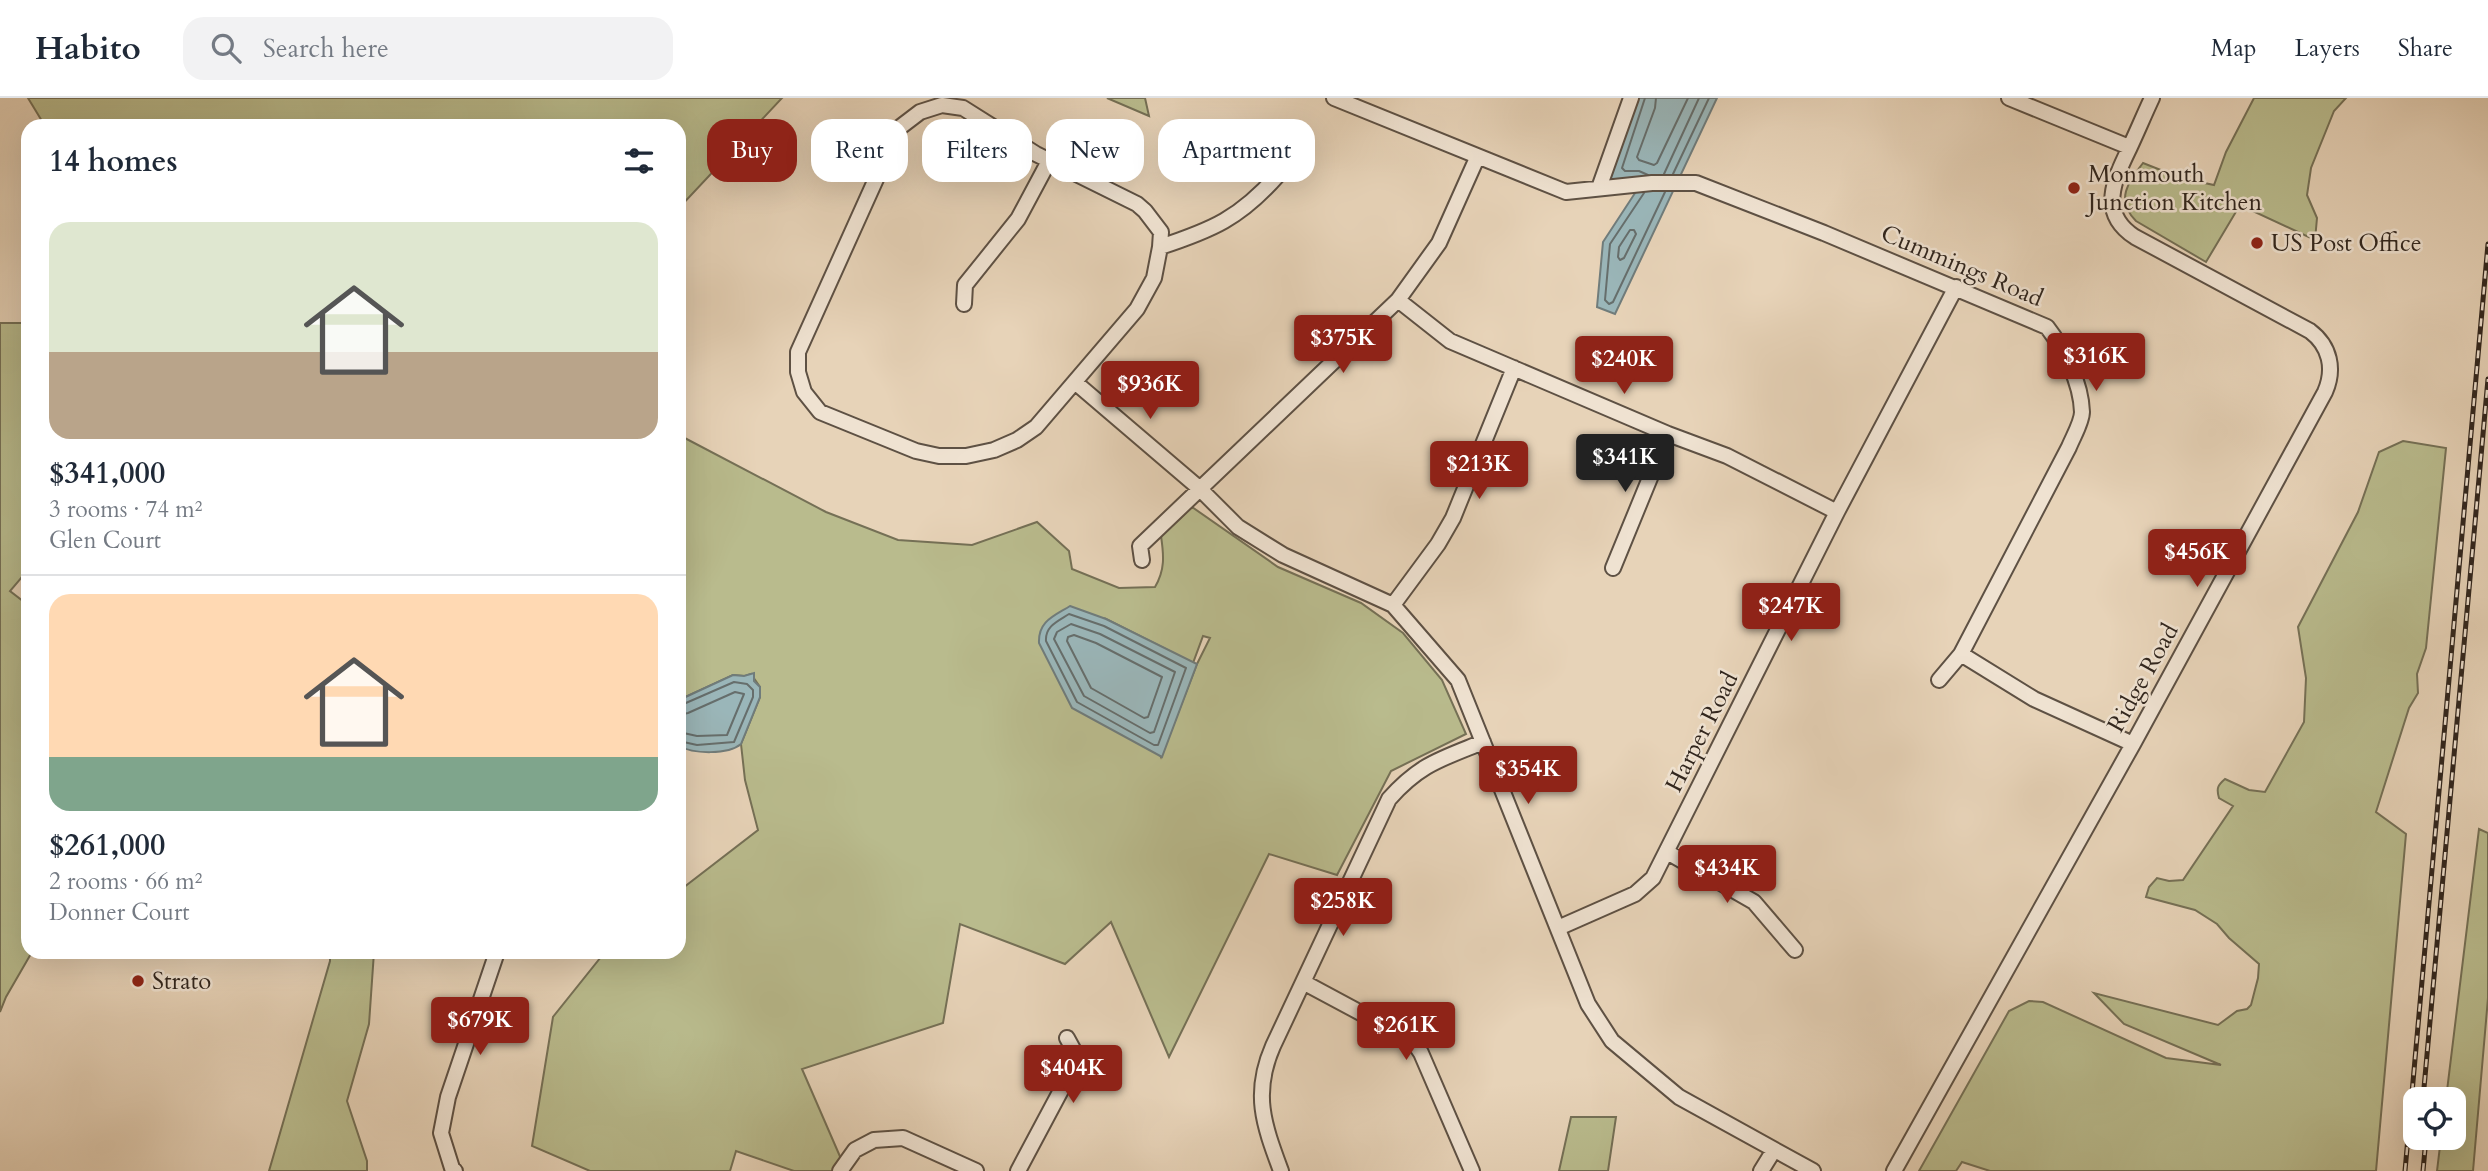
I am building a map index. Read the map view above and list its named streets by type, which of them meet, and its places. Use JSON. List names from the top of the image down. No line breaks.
{"streets":{"street":["Cummings Road","Ridge Road","Harper Road"]},"crossings":[["Cummings Road","Harper Road"]],"places":["Monmouth Junction Kitchen","US Post Office","Strato"],"page":{"header":"Habito","search":"Search here","nav":["Map","Layers","Share"],"chip":["Buy","Rent","Filters","New","Apartment"],"heading":"14 homes","list":[{"name":"$341,000","note":"3 rooms · 74 m² · Glen Court"},{"name":"$261,000","note":"2 rooms · 66 m² · Donner Court"}],"price":["$375K","$316K","$240K","$936K","$341K","$213K","$456K","$247K","$354K","$434K","$258K","$679K","$261K","$404K"]}}
